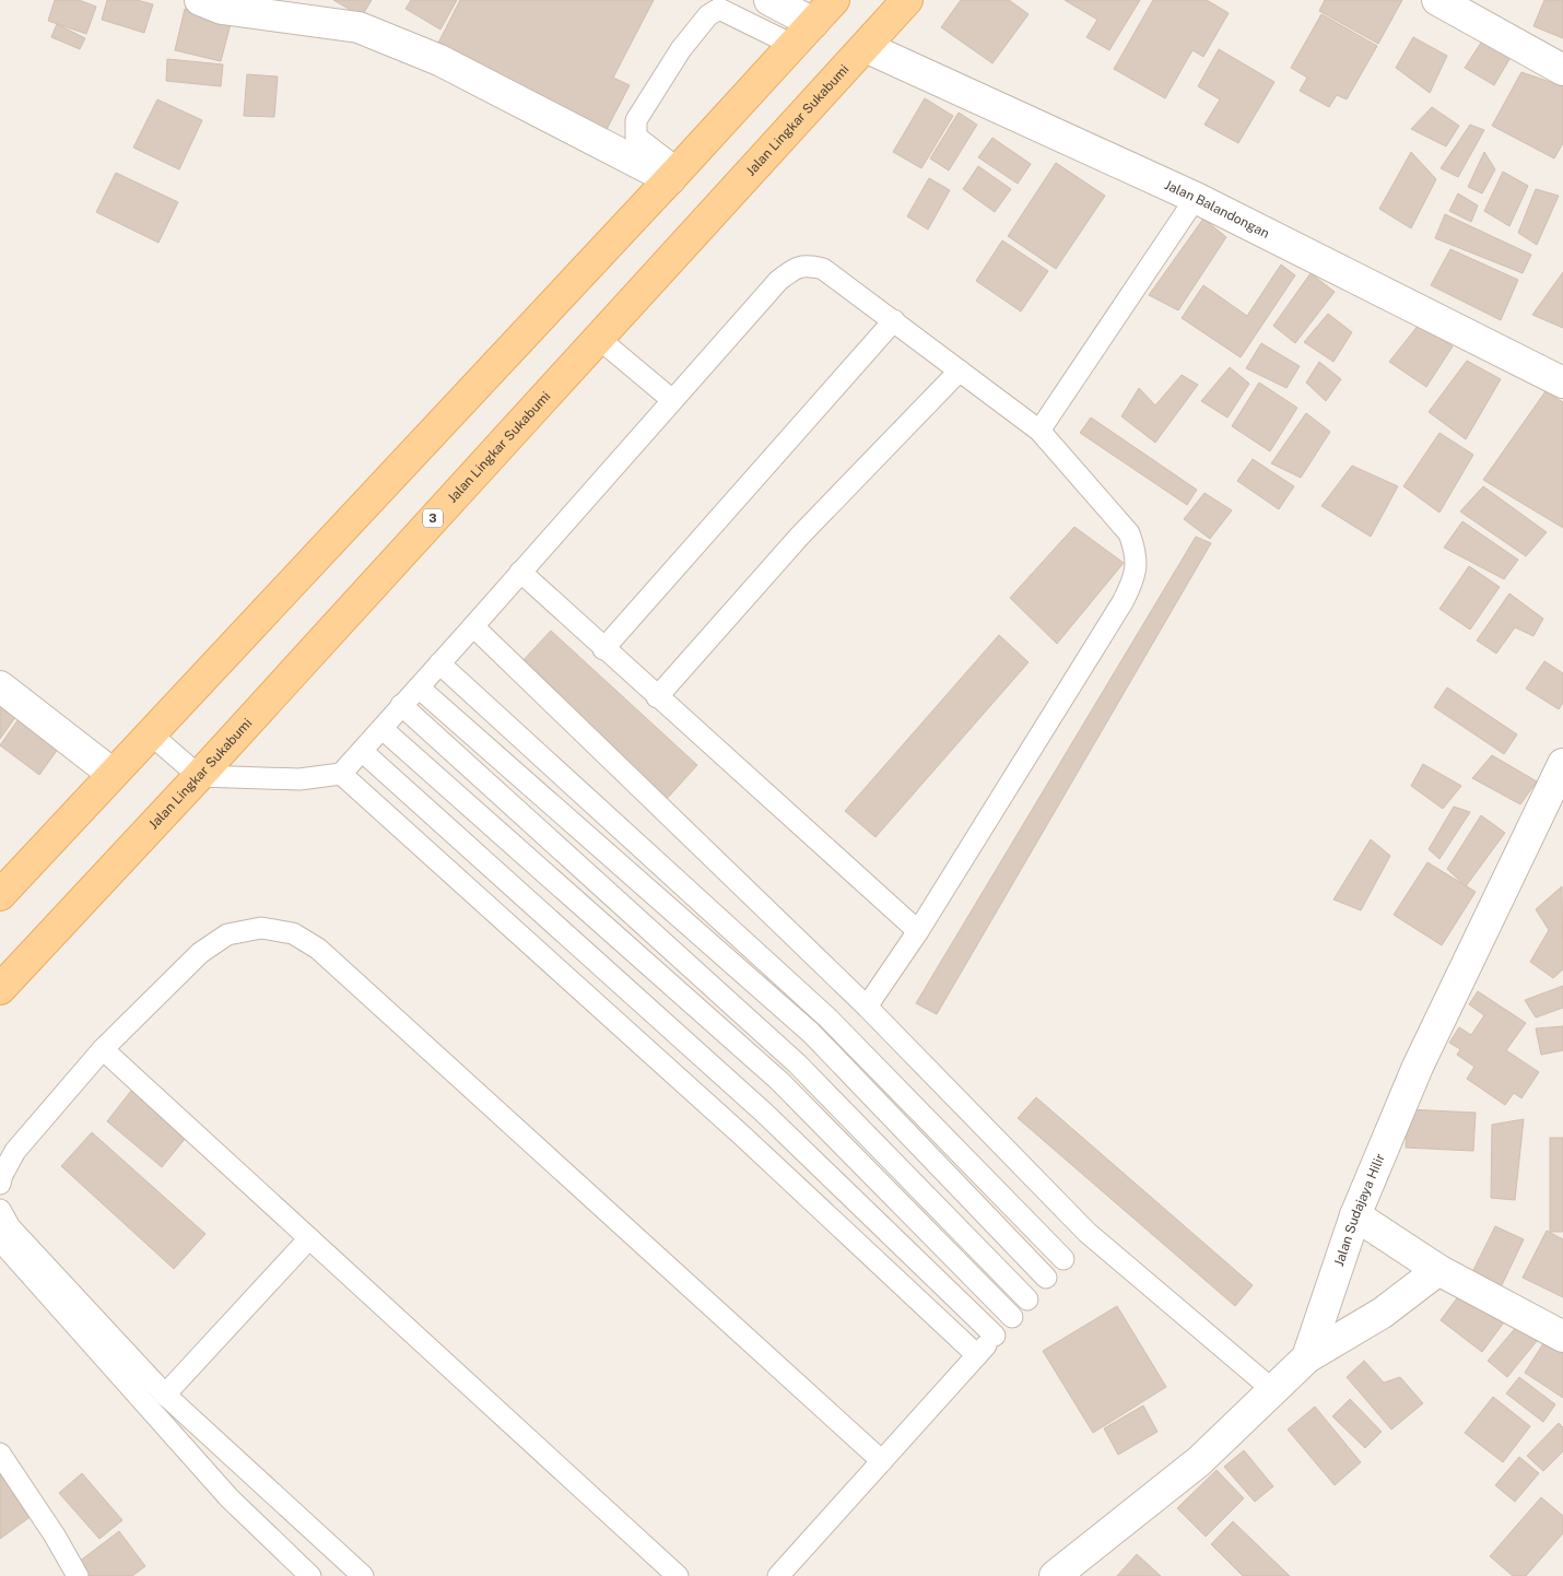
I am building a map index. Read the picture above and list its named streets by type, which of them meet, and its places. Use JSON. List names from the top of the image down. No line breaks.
{"streets":{"main road":["Jalan Lingkar Sukabumi","3"],"street":["Jalan Balandongan","Jalan Sudajaya Hilir"]},"crossings":[["Jalan Lingkar Sukabumi","Jalan Balandongan"]]}
